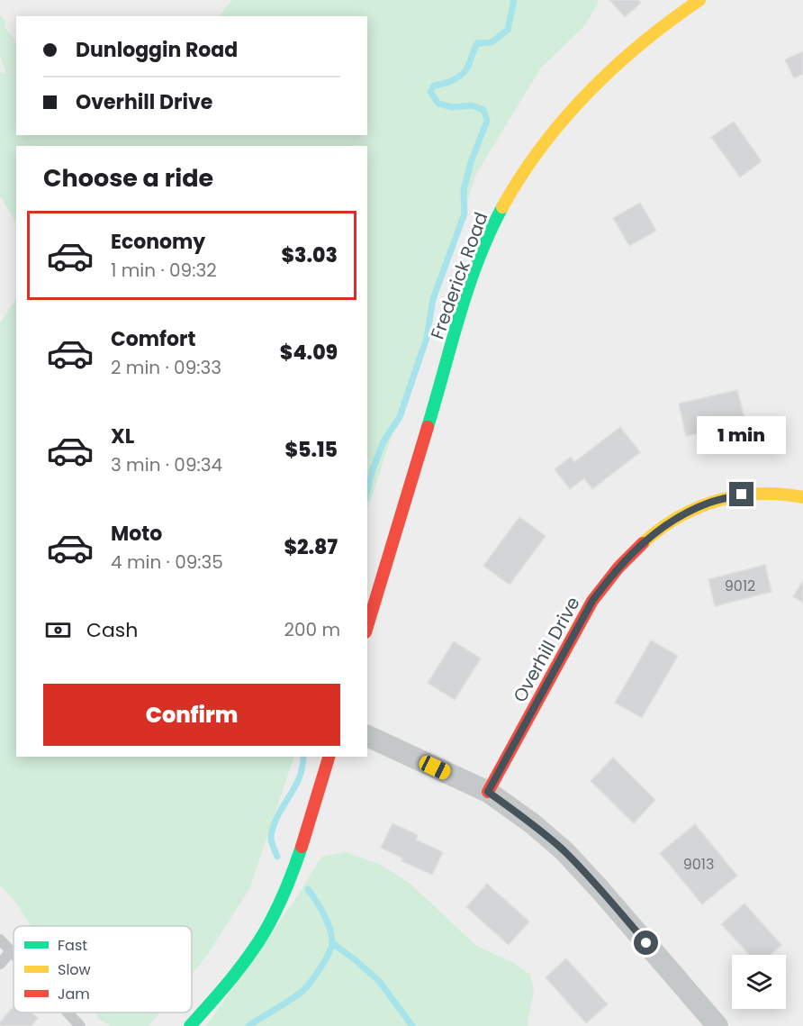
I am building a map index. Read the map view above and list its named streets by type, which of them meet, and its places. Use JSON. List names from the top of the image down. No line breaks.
{"streets":{"main road":["Frederick Road","Overhill Drive"]},"house_numbers":["9012","9013"],"legend":["Fast","Slow","Jam"],"page":{"banner":["Dunloggin Road","Overhill Drive"],"heading":"Choose a ride","list":[{"name":"Economy","note":"1 min · 09:32","value":"$3.03"},{"name":"Comfort","note":"2 min · 09:33","value":"$4.09"},{"name":"XL","note":"3 min · 09:34","value":"$5.15"},{"name":"Moto","note":"4 min · 09:35","value":"$2.87"}],"bubble":"1 min","pay":["Cash","200 m"],"buttons":"Confirm"}}
